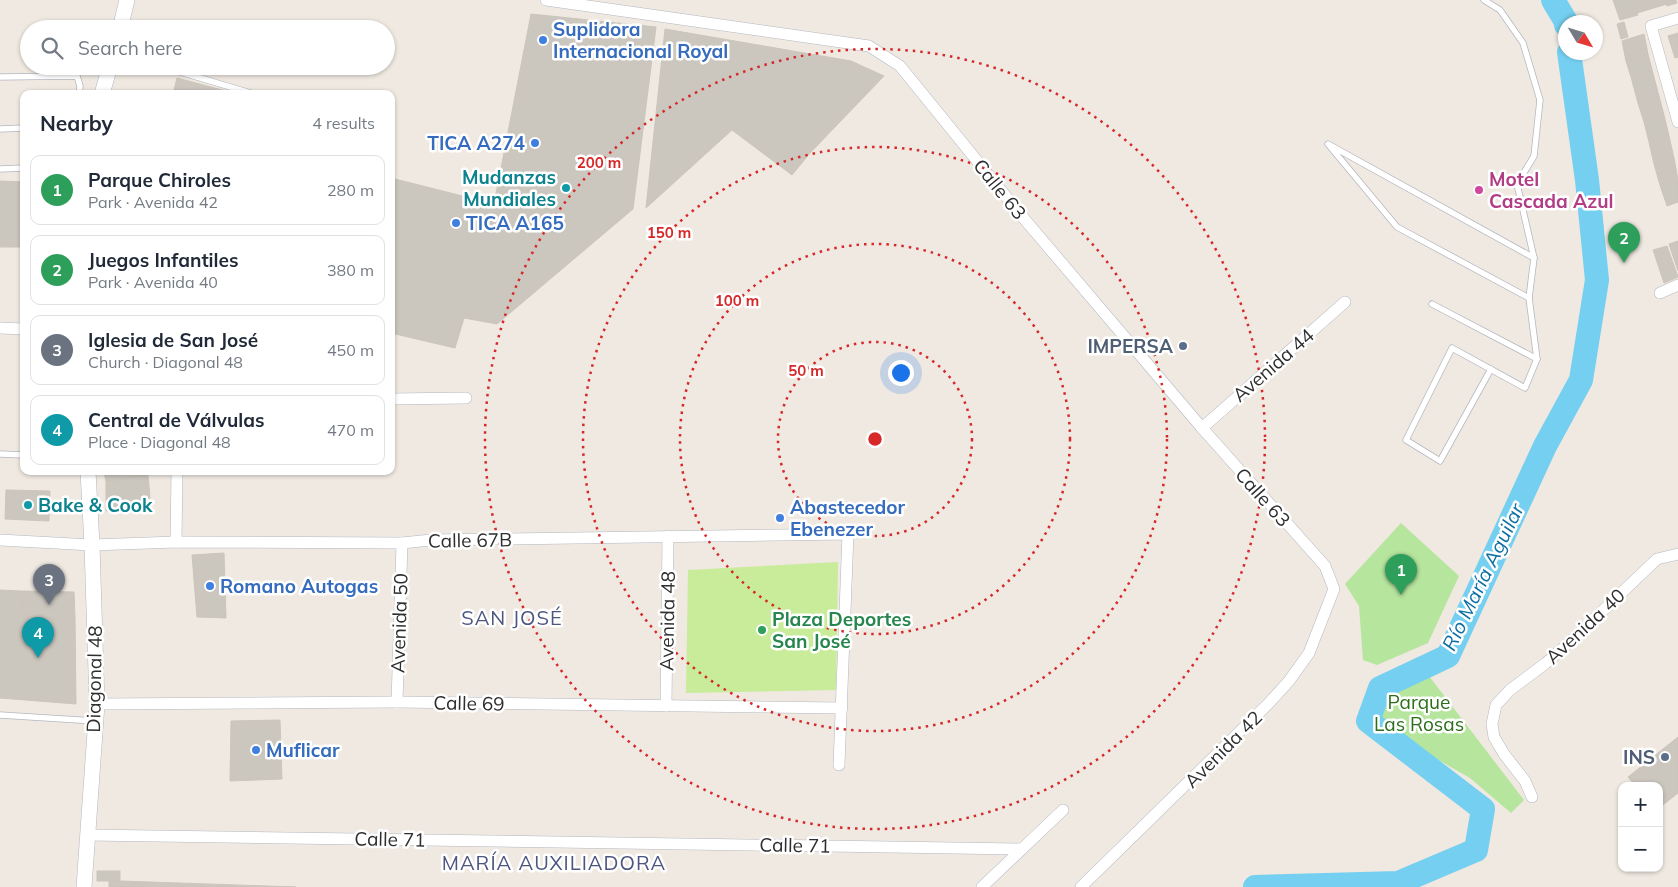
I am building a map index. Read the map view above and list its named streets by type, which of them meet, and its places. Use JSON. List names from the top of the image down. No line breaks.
{"streets":{"street":["Calle 63","Avenida 44","Calle 67B","Avenida 48","Avenida 50","Avenida 40","Diagonal 48","Calle 69","Avenida 42","Calle 71"]},"crossings":[["Calle 63","Avenida 44"],["Calle 63","Avenida 42"],["Calle 67B","Avenida 48"],["Calle 67B","Avenida 50"],["Calle 67B","Diagonal 48"],["Calle 67B","Calle 69"],["Avenida 48","Calle 69"],["Avenida 50","Calle 69"],["Diagonal 48","Calle 69"],["Diagonal 48","Calle 71"]],"districts":["SAN JOSÉ","MARÍA AUXILIADORA"],"water":["Río María Aguilar"],"parks":["Parque Las Rosas"],"places":["Suplidora Internacional Royal","TICA A274","Mudanzas Mundiales","Motel Cascada Azul","TICA A165","IMPERSA","Bake & Cook","Abastecedor Ebenezer","Romano Autogas","Plaza Deportes San José","Muflicar","INS"],"north":"bottom right","page":{"search":"Search here","heading":["Nearby","4 results"],"list":[{"mark":"1","name":"Parque Chiroles","note":"Park · Avenida 42","value":"280 m"},{"mark":"2","name":"Juegos Infantiles","note":"Park · Avenida 40","value":"380 m"},{"mark":"3","name":"Iglesia de San José","note":"Church · Diagonal 48","value":"450 m"},{"mark":"4","name":"Central de Válvulas","note":"Place · Diagonal 48","value":"470 m"}],"pins":["2","1","3","4"],"map_buttons":["+","−"]},"rings":["200 m","150 m","100 m","50 m"]}
